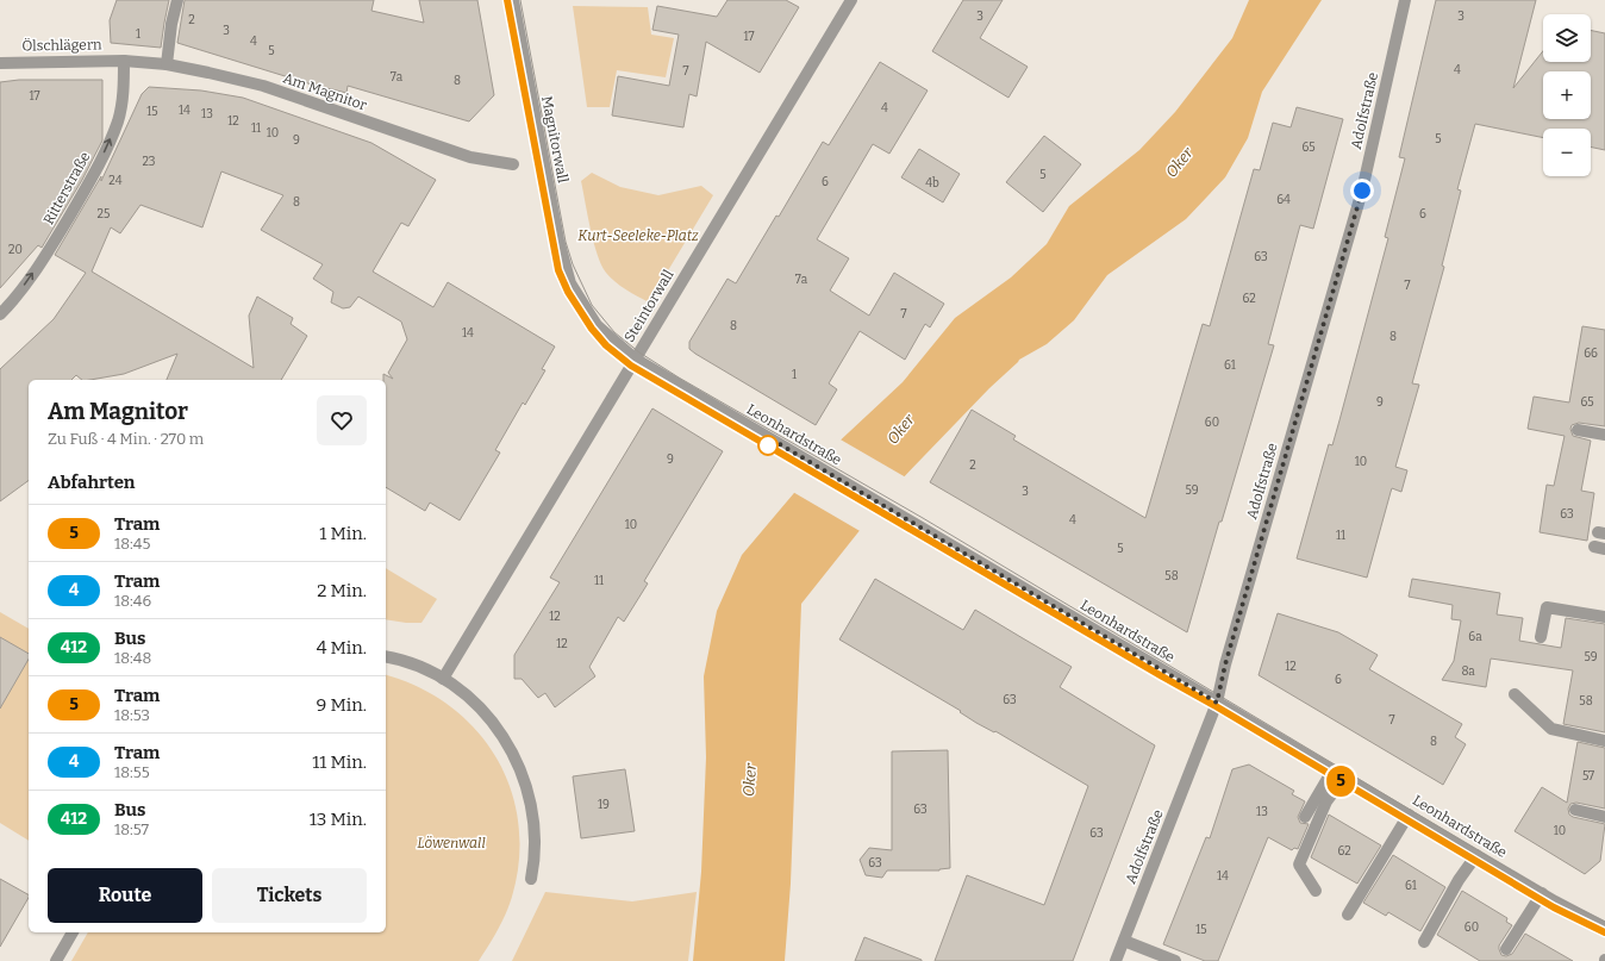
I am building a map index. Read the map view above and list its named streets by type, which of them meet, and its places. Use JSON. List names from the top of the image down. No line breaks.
{"streets":{"street":["Ölschlägern","Am Magnitor","Adolfstraße","Magnitorwall","Ritterstraße","Steintorwall","Leonhardstraße"]},"crossings":[["Ölschlägern","Am Magnitor"],["Ölschlägern","Ritterstraße"],["Am Magnitor","Ritterstraße"],["Adolfstraße","Leonhardstraße"],["Magnitorwall","Steintorwall"],["Magnitorwall","Leonhardstraße"],["Steintorwall","Leonhardstraße"]],"one_way":["Ritterstraße"],"water":["Oker"],"parks":["Kurt-Seeleke-Platz","Löwenwall"],"lines":["tram line 5"],"house_numbers":["3","3","2","3","1","17","4","5","4","7","7a","8","17","4","14","15","13","12","11","10","5","9","65","23","5","24","6","4b","64","8","25","6","20","63","7a","7","62","7","8","14","8","66","61","1","9","65","60","9","10","2","59","3","63","4","10","11","5","58","11","12","6a","12","59","12","8a","6","63","58","7","8","57","19","63","13","10","63","62","63","14","61","60","15"],"page":{"on_map":"5","map_buttons":["+","−"],"heading":[["Am Magnitor","Zu Fuß · 4 Min. · 270 m"],"Abfahrten"],"list":[{"mark":"5","name":"Tram","note":"18:45","value":"1 Min."},{"mark":"4","name":"Tram","note":"18:46","value":"2 Min."},{"mark":"412","name":"Bus","note":"18:48","value":"4 Min."},{"mark":"5","name":"Tram","note":"18:53","value":"9 Min."},{"mark":"4","name":"Tram","note":"18:55","value":"11 Min."},{"mark":"412","name":"Bus","note":"18:57","value":"13 Min."}],"buttons":["Route","Tickets"]}}
